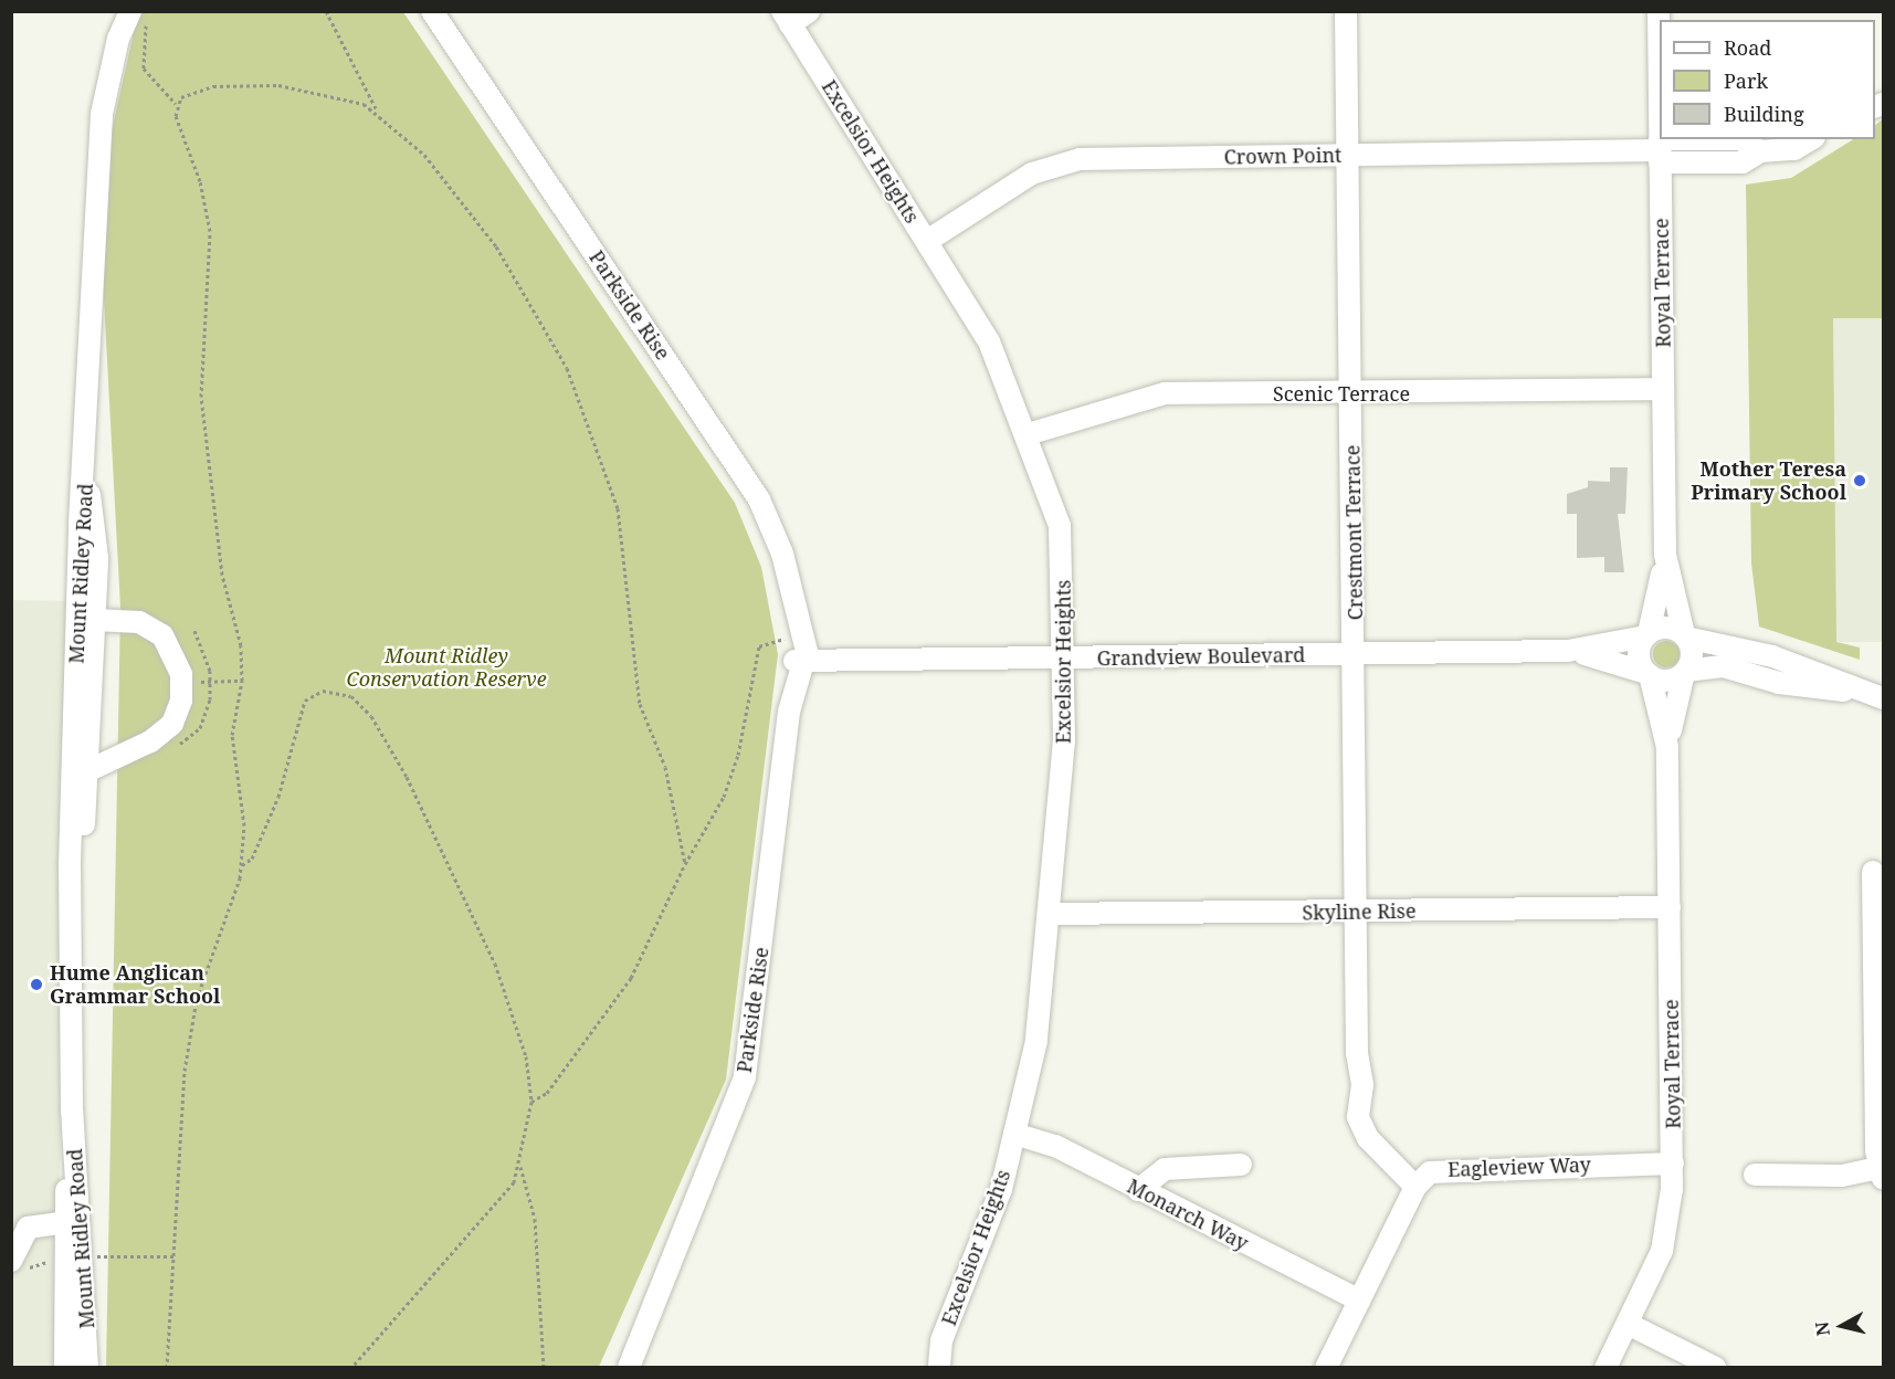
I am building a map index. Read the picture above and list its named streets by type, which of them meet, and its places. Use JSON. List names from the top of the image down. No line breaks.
{"streets":{"street":["Excelsior Heights","Crown Point","Royal Terrace","Parkside Rise","Scenic Terrace","Crestmont Terrace","Mount Ridley Road","Grandview Boulevard","Skyline Rise","Eagleview Way","Monarch Way"]},"crossings":[["Excelsior Heights","Crown Point"],["Excelsior Heights","Scenic Terrace"],["Excelsior Heights","Grandview Boulevard"],["Excelsior Heights","Skyline Rise"],["Excelsior Heights","Monarch Way"],["Crown Point","Royal Terrace"],["Crown Point","Crestmont Terrace"],["Royal Terrace","Scenic Terrace"],["Royal Terrace","Grandview Boulevard"],["Royal Terrace","Skyline Rise"],["Royal Terrace","Eagleview Way"],["Parkside Rise","Grandview Boulevard"],["Scenic Terrace","Crestmont Terrace"],["Crestmont Terrace","Grandview Boulevard"],["Crestmont Terrace","Skyline Rise"],["Crestmont Terrace","Eagleview Way"]],"parks":["Mount Ridley Conservation Reserve"],"places":["Mother Teresa Primary School","Hume Anglican Grammar School"],"legend":["Road","Park","Building"],"north":"left"}
